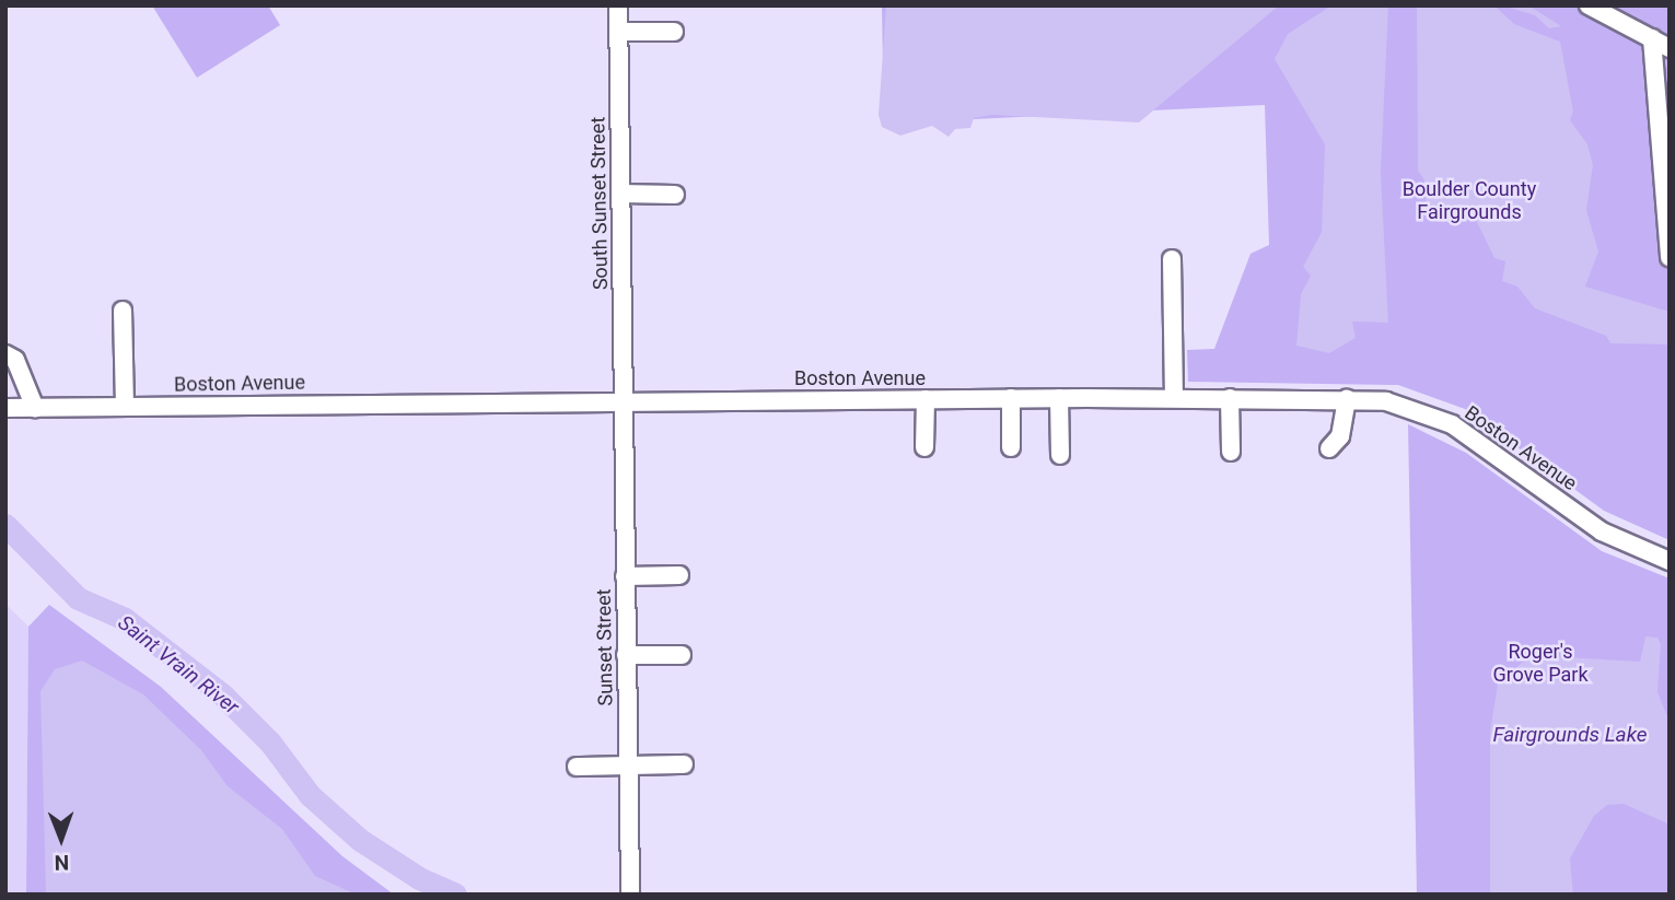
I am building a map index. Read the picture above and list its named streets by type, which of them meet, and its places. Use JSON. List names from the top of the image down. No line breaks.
{"streets":{"street":["South Sunset Street","Boston Avenue","Sunset Street"]},"crossings":[["South Sunset Street","Boston Avenue"],["South Sunset Street","Sunset Street"],["Boston Avenue","Sunset Street"]],"water":["Saint Vrain River","Fairgrounds Lake"],"parks":["Boulder County Fairgrounds","Roger's Grove Park"],"north":"bottom"}
